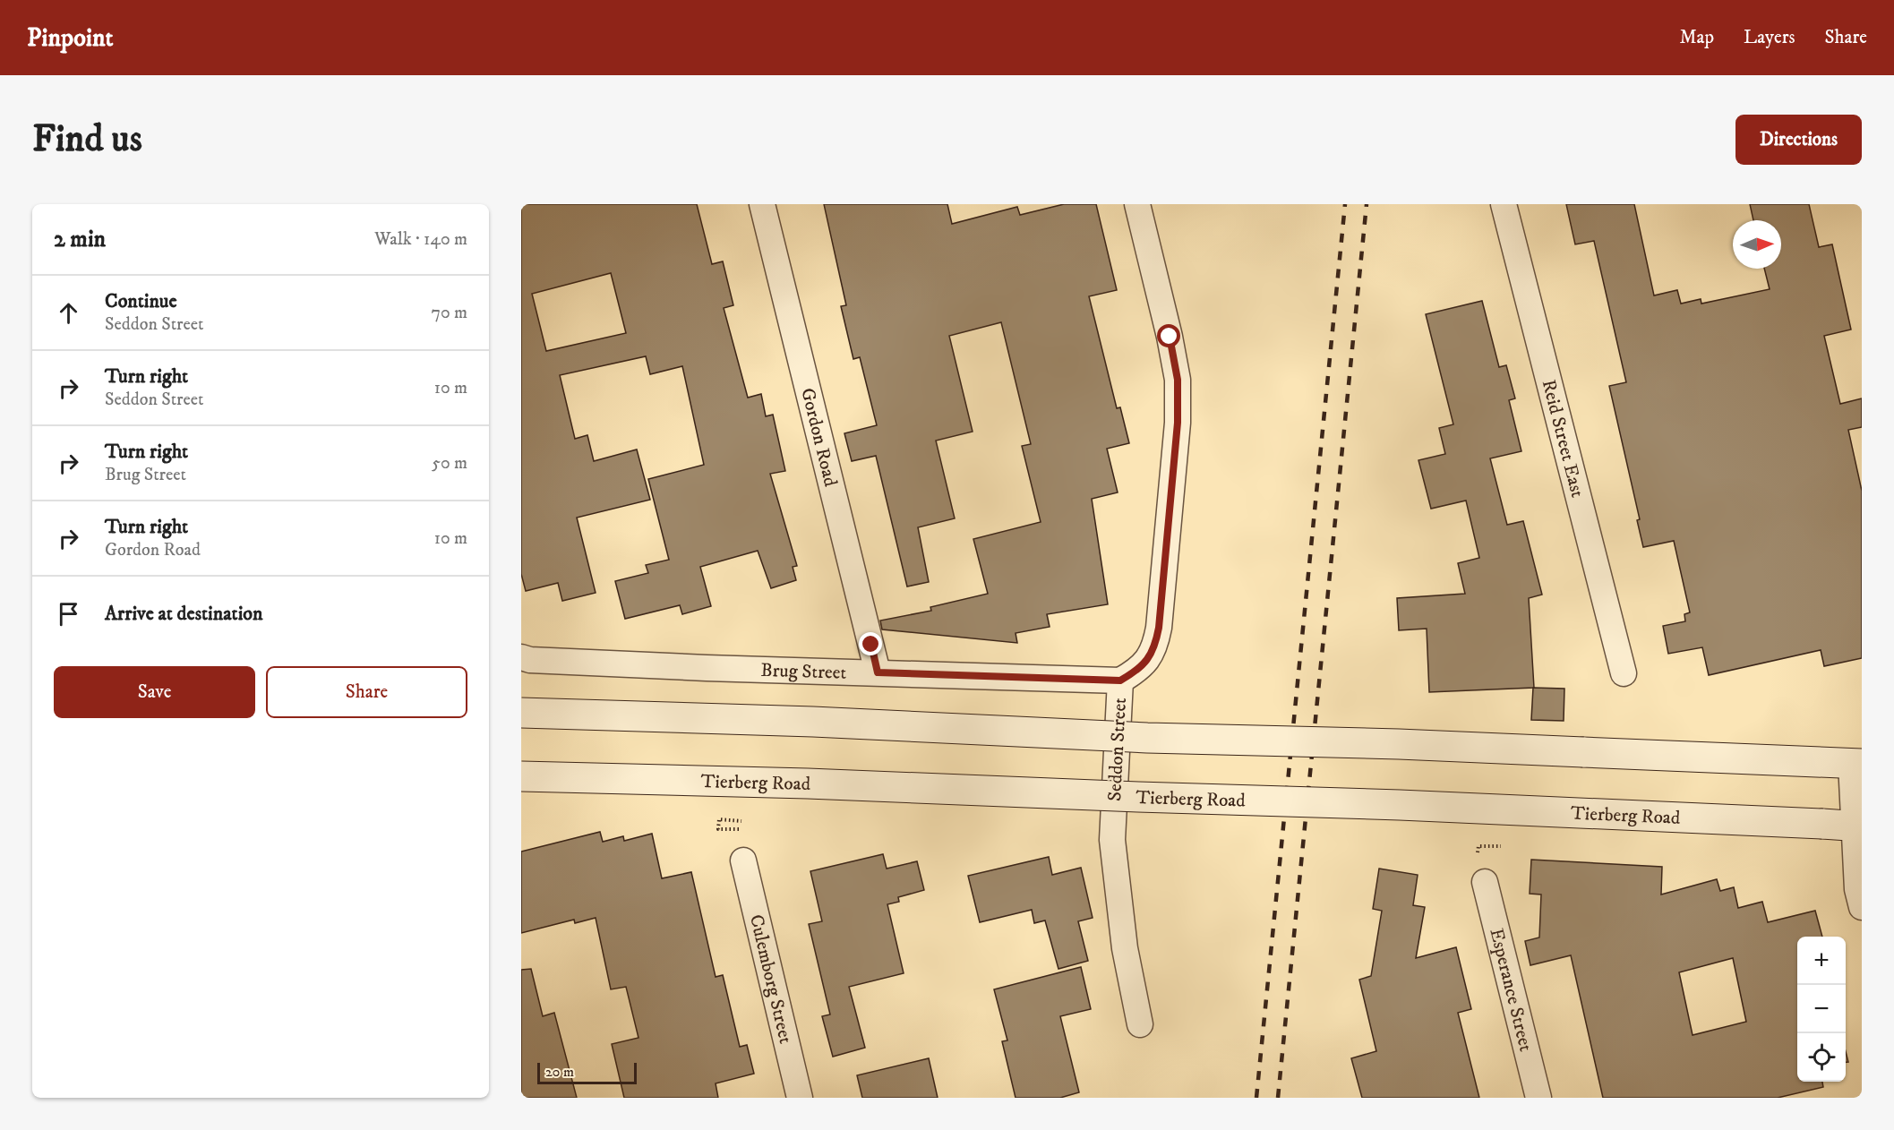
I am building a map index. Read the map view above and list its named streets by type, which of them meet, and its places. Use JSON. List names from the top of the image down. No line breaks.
{"streets":{"main road":["Tierberg Road"],"street":["Gordon Road","Reid Street East","Brug Street","Seddon Street","Culemborg Street","Esperance Street"]},"crossings":[["Gordon Road","Brug Street"],["Brug Street","Seddon Street"]],"scale_bar":"20 m","north":"right","page":{"header":"Pinpoint","nav":["Map","Layers","Share"],"buttons":["Directions",["Save","Share"]],"title":"Find us","heading":["2 min","Walk · 140 m"],"list":[["Continue","Seddon Street","70 m"],["Turn right","Seddon Street","10 m"],["Turn right","Brug Street","50 m"],["Turn right","Gordon Road","10 m"],"Arrive at destination"],"map_buttons":["+","−"],"scale":"20 m"}}
